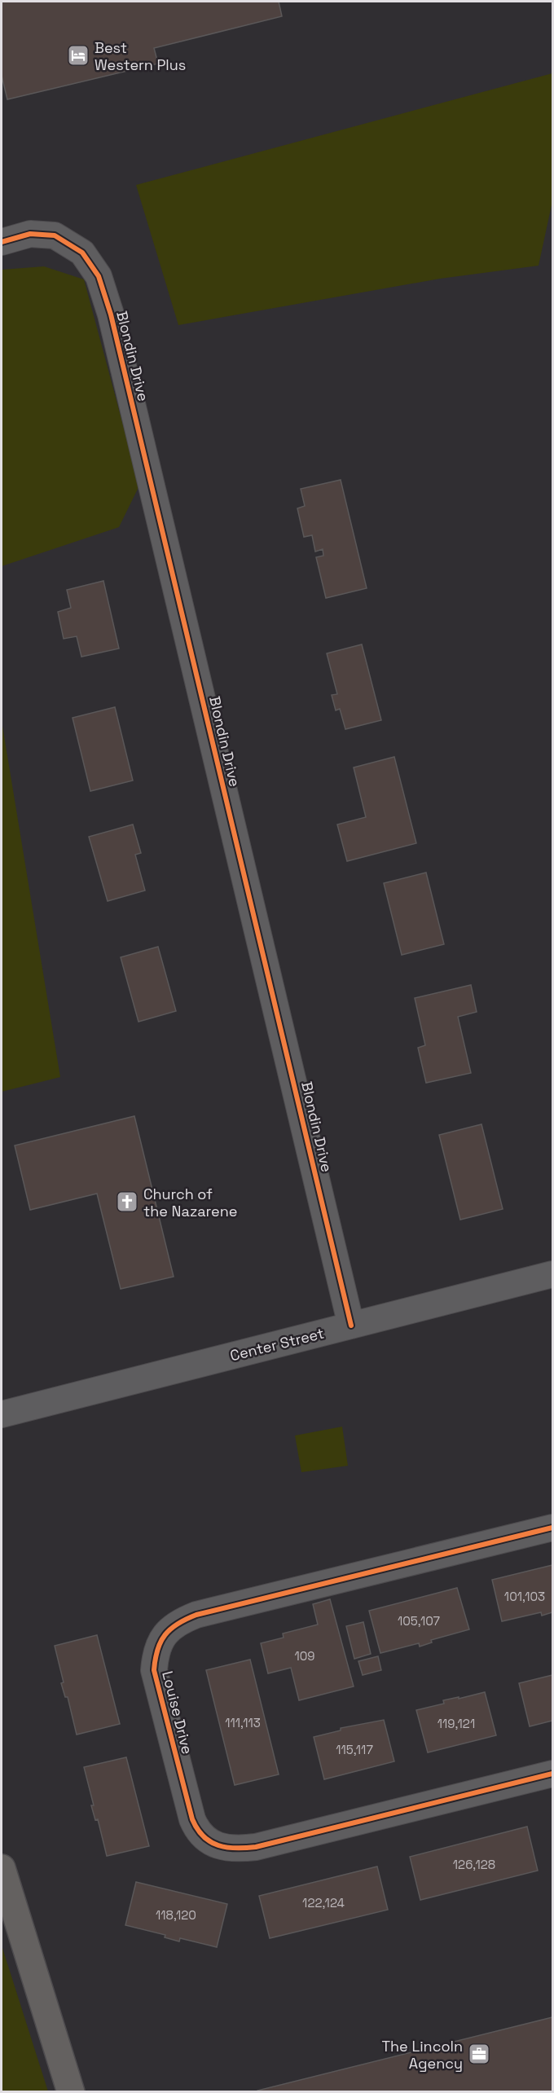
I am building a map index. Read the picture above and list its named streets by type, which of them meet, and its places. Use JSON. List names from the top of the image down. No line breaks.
{"streets":{"street":["Blondin Drive","Center Street","Louise Drive"]},"crossings":[["Blondin Drive","Center Street"]],"places":{"hotel":["Best Western Plus"],"church":["Church of the Nazarene"],"office":["The Lincoln Agency"]},"house_numbers":["101,103","105,107","109","111,113","119,121","115,117","126,128","122,124","118,120"]}
